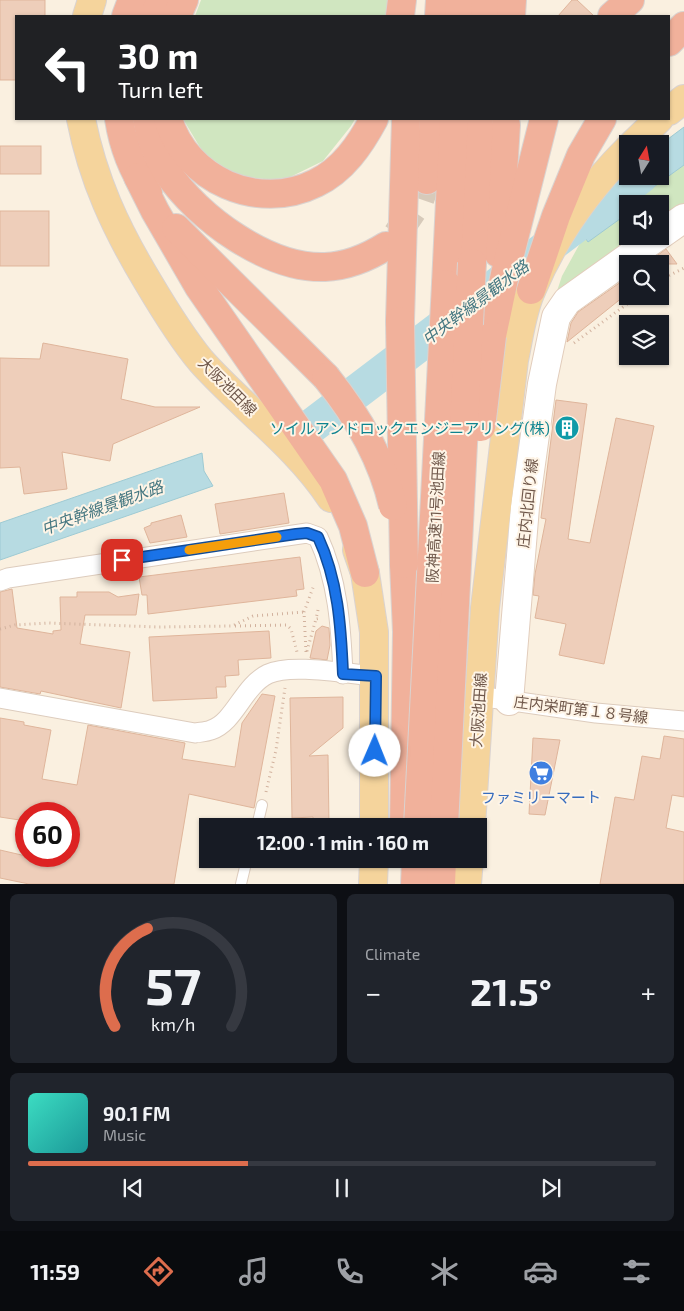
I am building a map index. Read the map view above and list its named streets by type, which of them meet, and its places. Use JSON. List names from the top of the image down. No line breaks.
{"streets":{"highway":["阪神高速11号池田線"],"main road":["大阪池田線"],"street":["庄内北回り線","庄内栄町第１８号線"]},"crossings":[["大阪池田線","庄内栄町第１８号線"],["庄内北回り線","庄内栄町第１８号線"]],"water":["中央幹線景観水路"],"places":{"building":["ソイルアンドロックエンジニアリング(株)"],"supermarket":["ファミリーマート"]},"north":"top","page":{"turn":["30 m","Turn left"],"limit":"60","trip":"12:00 · 1 min · 160 m","tile":"Climate","heat":["−","21.5°","+"],"song":["90.1 FM","Music"],"tabs":"11:59","gauge":["57","km/h"]}}
